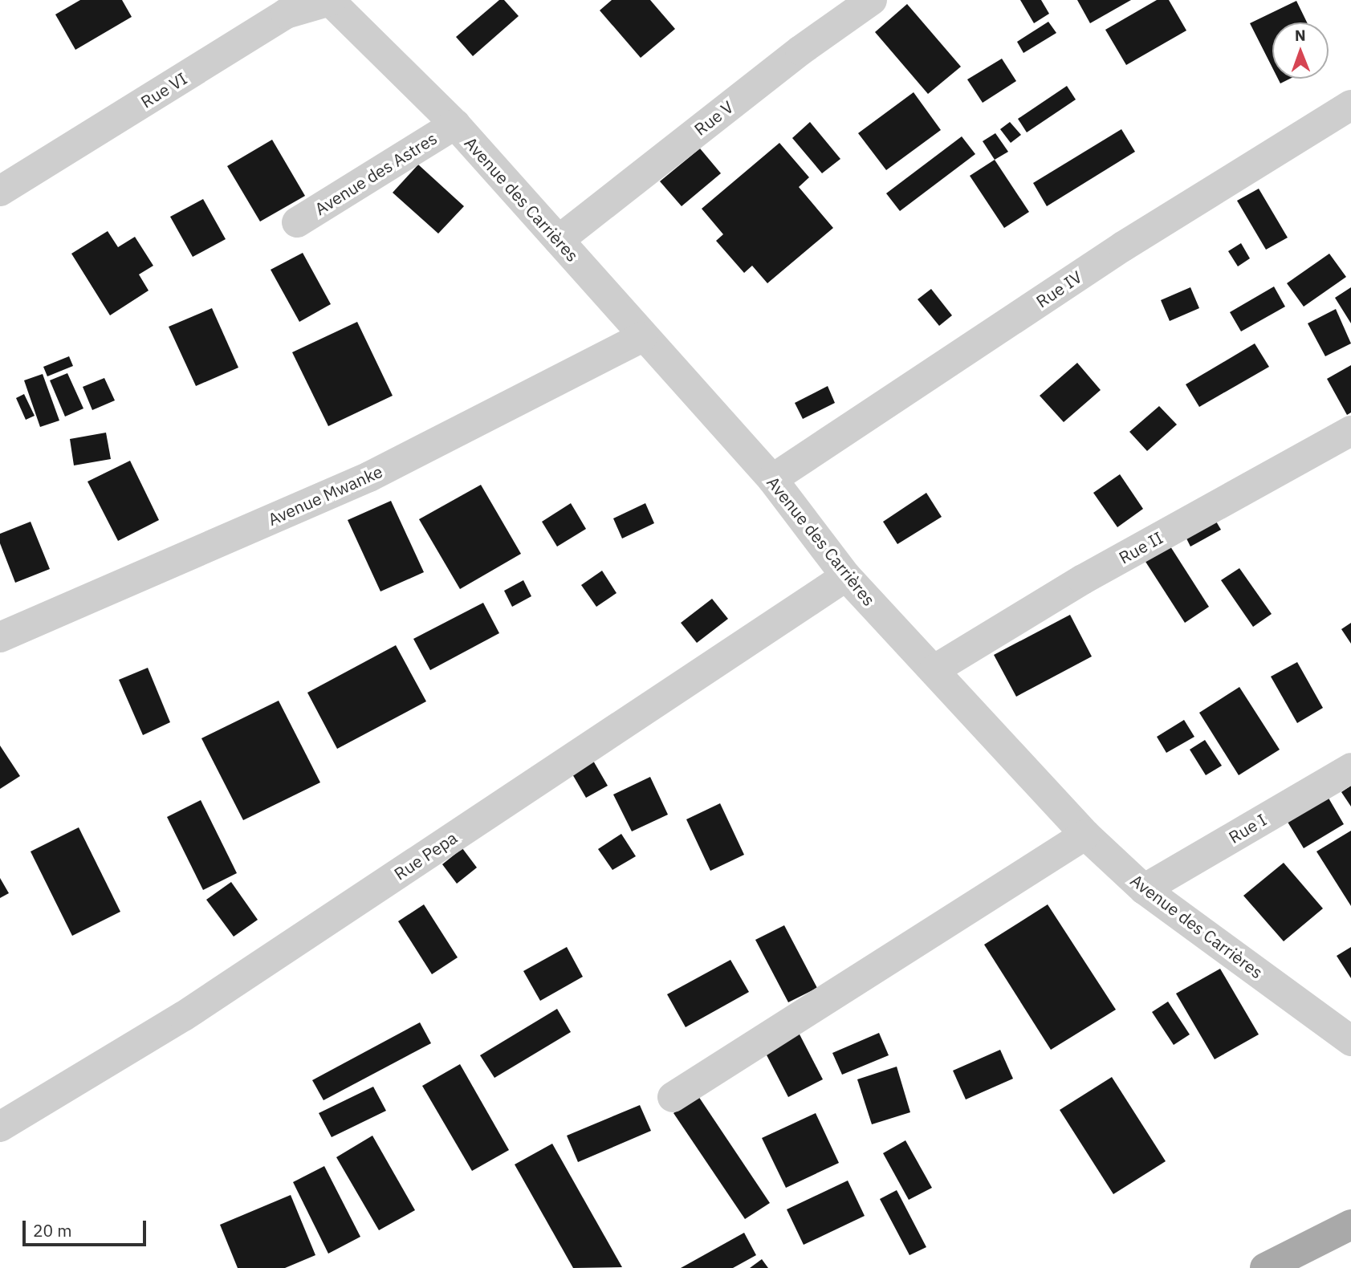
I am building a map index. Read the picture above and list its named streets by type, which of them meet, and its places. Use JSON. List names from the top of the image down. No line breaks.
{"streets":{"street":["Rue VI","Rue V","Avenue des Astres","Avenue des Carrières","Rue IV","Avenue Mwanke","Rue II","Rue I","Rue Pepa"]},"crossings":[["Rue VI","Avenue des Carrières"],["Rue V","Avenue des Carrières"],["Avenue des Astres","Avenue des Carrières"],["Avenue des Carrières","Rue IV"],["Avenue des Carrières","Avenue Mwanke"],["Avenue des Carrières","Rue II"],["Avenue des Carrières","Rue I"],["Avenue des Carrières","Rue Pepa"]],"scale_bar":"20 m","north":"top"}
